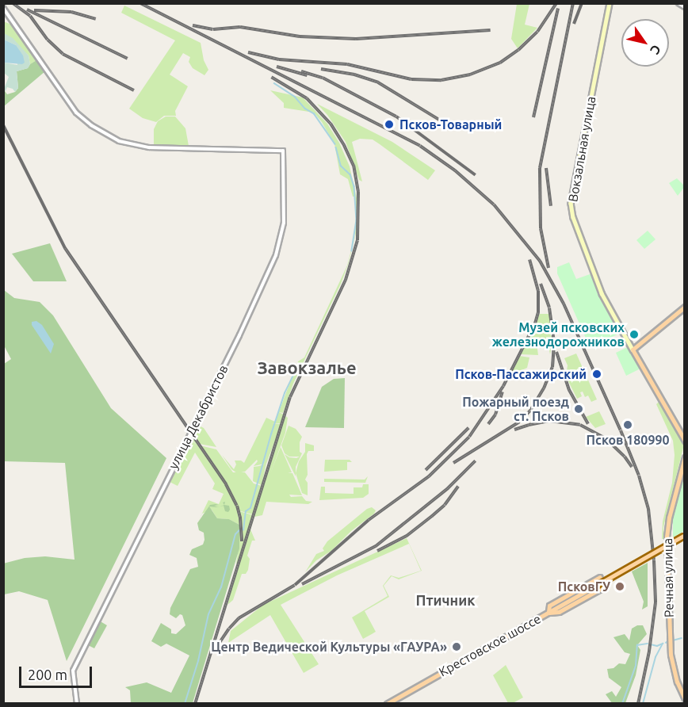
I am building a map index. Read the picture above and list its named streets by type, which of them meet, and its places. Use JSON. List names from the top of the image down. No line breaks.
{"streets":{"main road":["Вокзальная улица","Речная улица","Крестовское шоссе"],"street":["улица Декабристов"]},"districts":["Завокзалье","Птичник"],"places":["Псков-Товарный","Музей псковских железнодорожников","Псков-Пассажирский","Пожарный поезд ст. Псков","Псков 180990","ПсковГУ","Центр Ведической Культуры «ГАУРА»"],"scale_bar":"200 m","north":"bottom right"}
